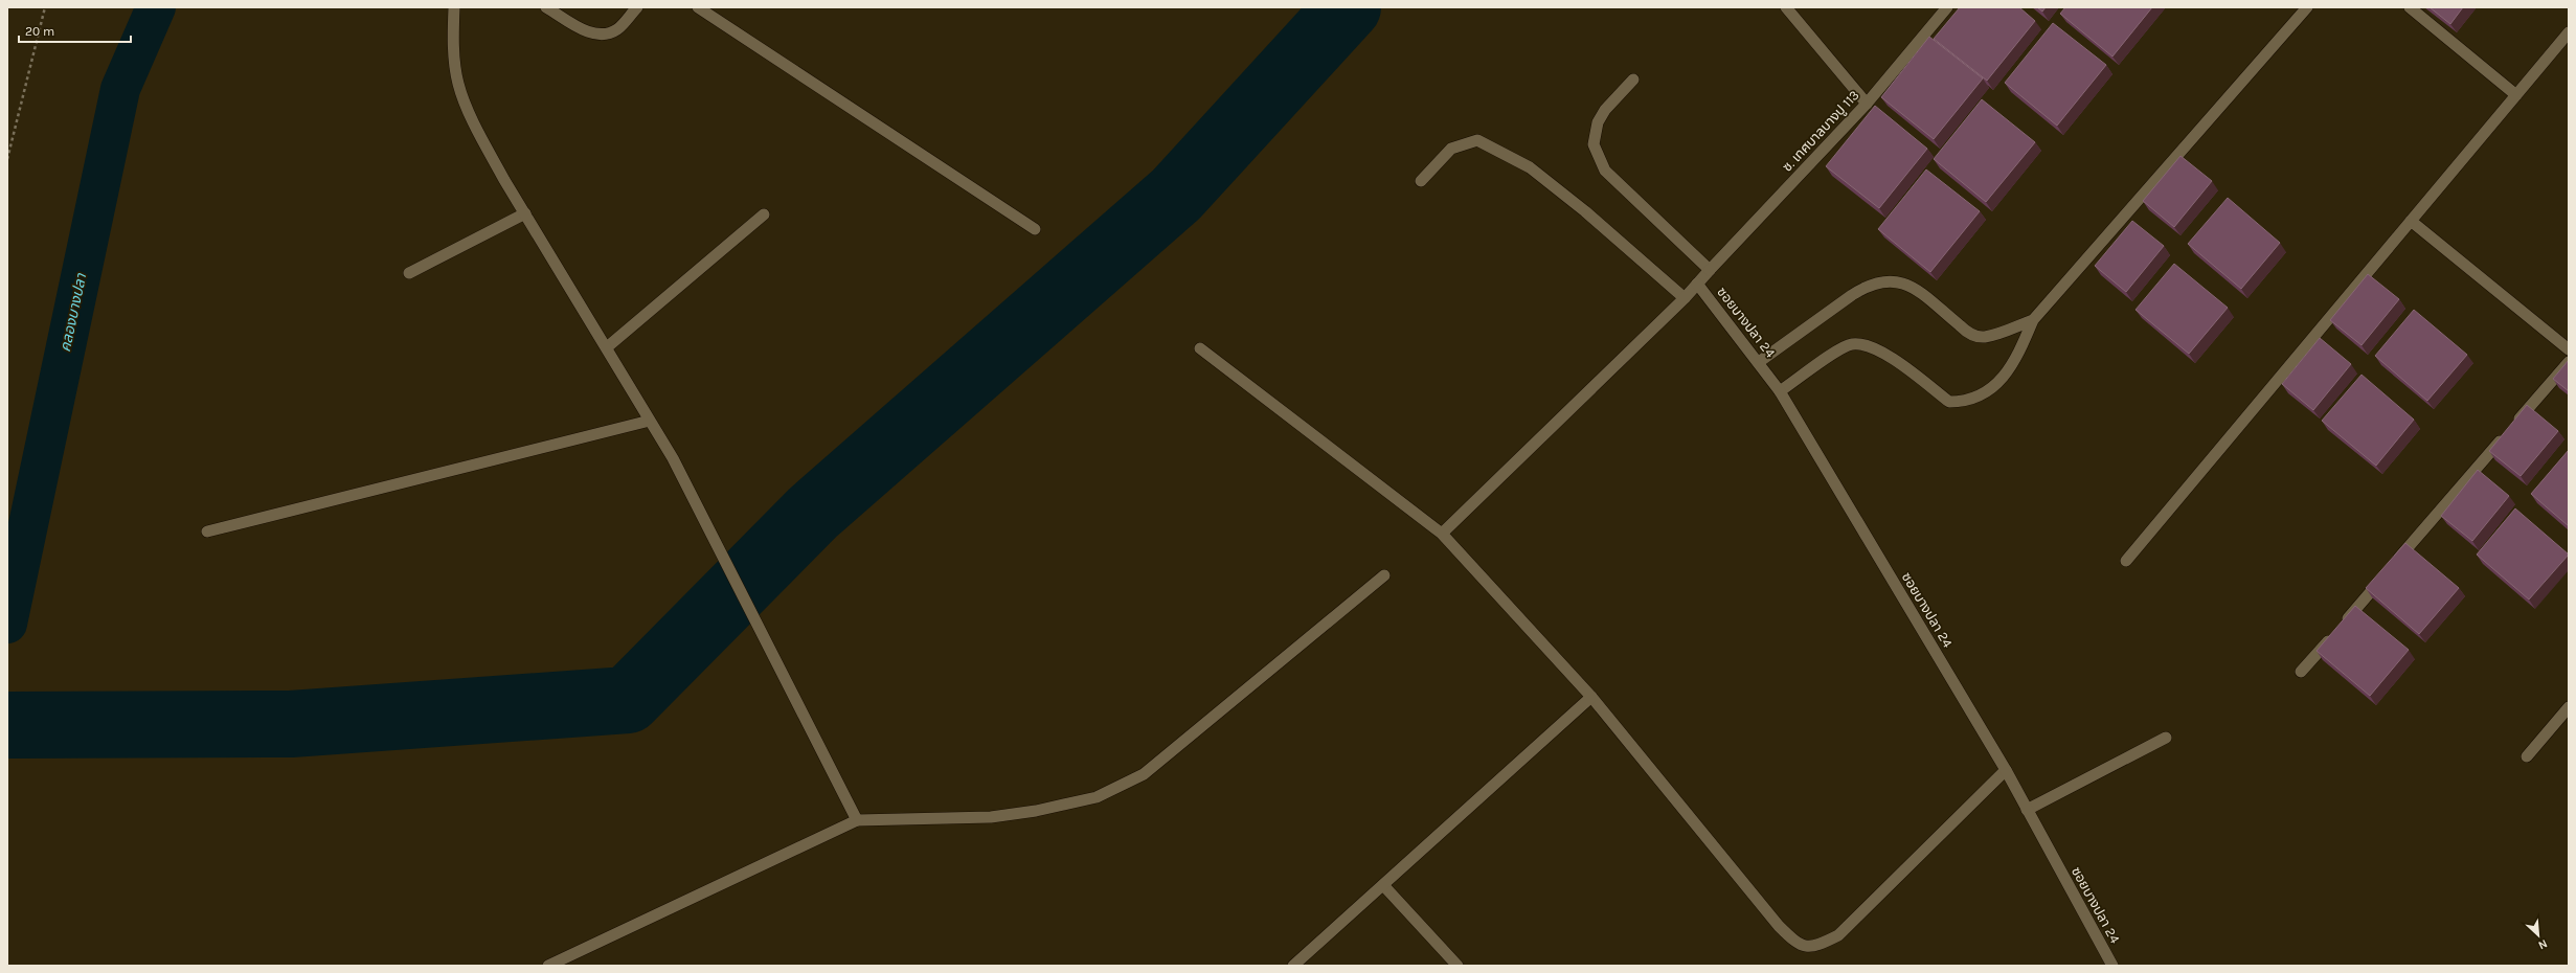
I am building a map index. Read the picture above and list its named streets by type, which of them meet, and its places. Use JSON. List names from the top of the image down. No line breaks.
{"streets":{"street":["ซ. เทศบาลบางปู 113","ซอยบางปลา 24"]},"crossings":[["ซ. เทศบาลบางปู 113","ซอยบางปลา 24"]],"water":["คลองบางปลา"],"scale_bar":"20 m","north":"bottom right"}
